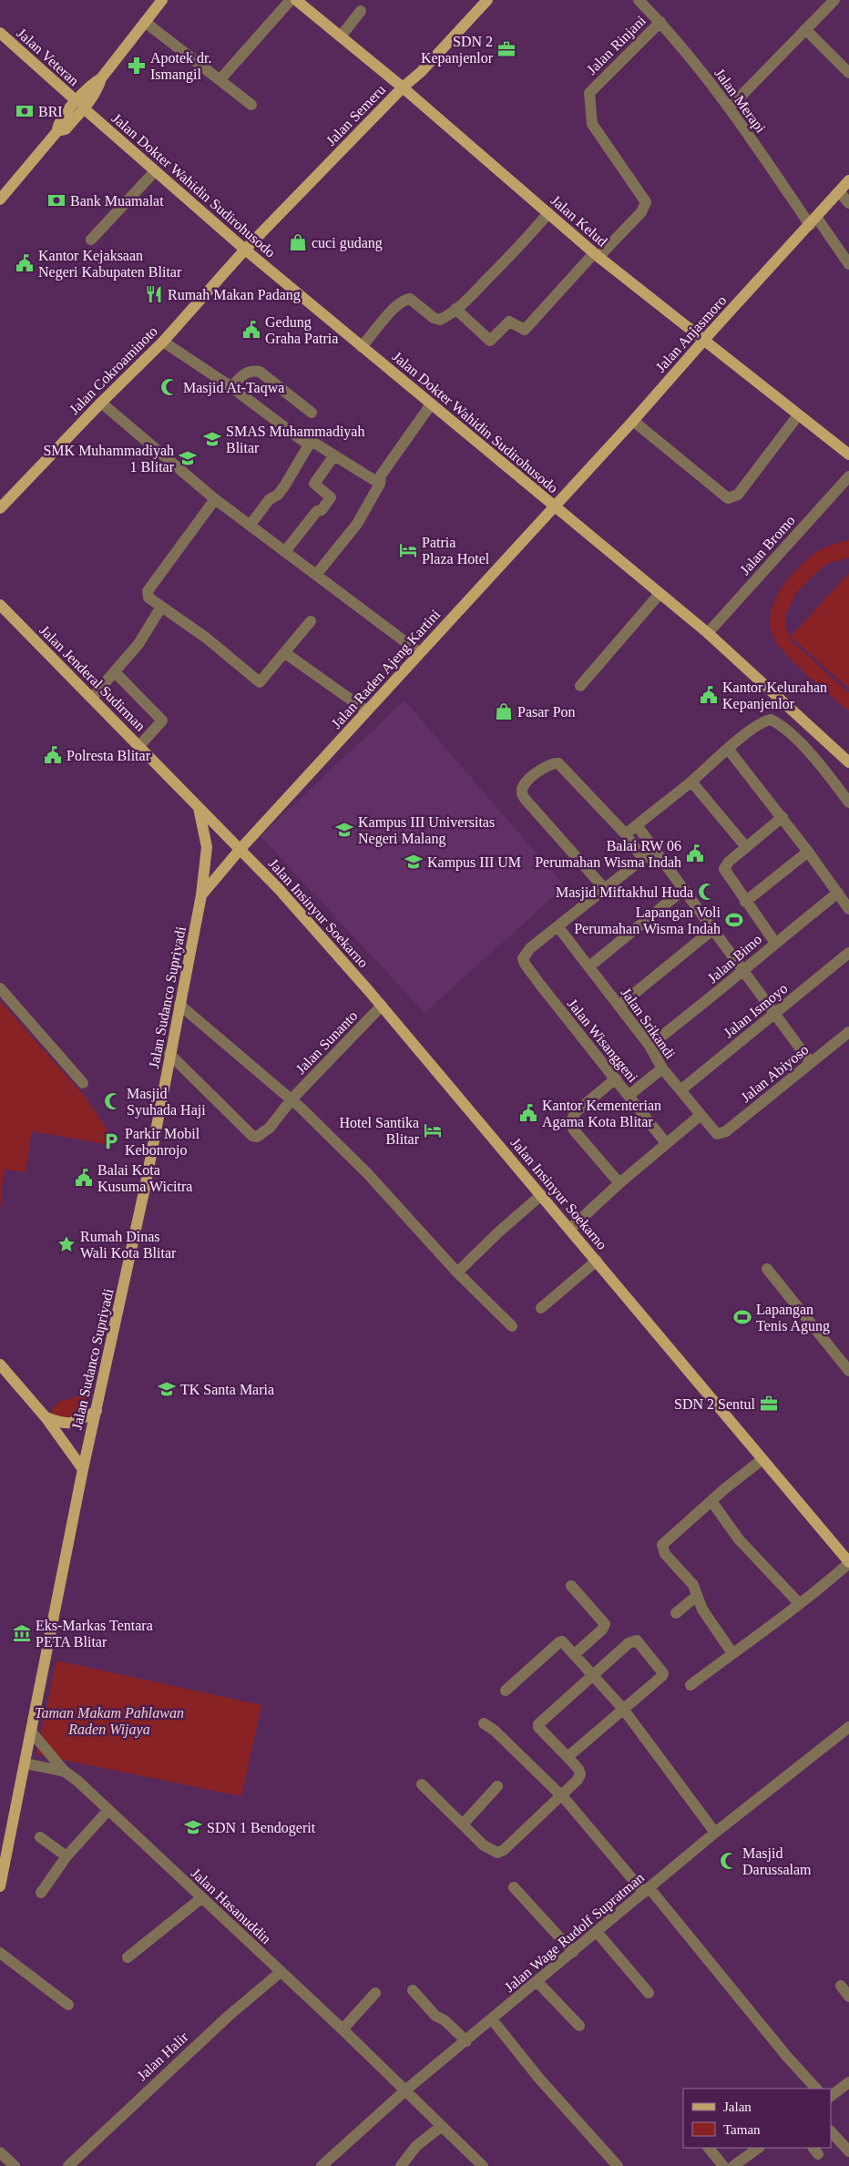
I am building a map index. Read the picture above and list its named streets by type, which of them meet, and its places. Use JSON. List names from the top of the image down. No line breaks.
{"streets":{"main road":["Jalan Veteran","Jalan Semeru","Jalan Dokter Wahidin Sudirohusodo","Jalan Kelud","Jalan Anjasmoro","Jalan Cokroaminoto","Jalan Raden Ajeng Kartini","Jalan Jenderal Sudirman","Jalan Insinyur Soekarno","Jalan Sudanco Supriyadi"],"street":["Jalan Rinjani","Jalan Merapi","Jalan Bromo","Jalan Bimo","Jalan Ismoyo","Jalan Srikandi","Jalan Wisanggeni","Jalan Sunanto","Jalan Abiyoso","Jalan Hasanuddin","Jalan Wage Rudolf Supratman","Jalan Halir"]},"crossings":[["Jalan Rinjani","Jalan Merapi"],["Jalan Rinjani","Jalan Kelud"],["Jalan Veteran","Jalan Dokter Wahidin Sudirohusodo"],["Jalan Merapi","Jalan Anjasmoro"],["Jalan Semeru","Jalan Dokter Wahidin Sudirohusodo"],["Jalan Semeru","Jalan Kelud"],["Jalan Semeru","Jalan Cokroaminoto"],["Jalan Dokter Wahidin Sudirohusodo","Jalan Anjasmoro"],["Jalan Dokter Wahidin Sudirohusodo","Jalan Cokroaminoto"],["Jalan Dokter Wahidin Sudirohusodo","Jalan Bromo"],["Jalan Dokter Wahidin Sudirohusodo","Jalan Raden Ajeng Kartini"],["Jalan Kelud","Jalan Anjasmoro"],["Jalan Anjasmoro","Jalan Raden Ajeng Kartini"],["Jalan Raden Ajeng Kartini","Jalan Jenderal Sudirman"],["Jalan Raden Ajeng Kartini","Jalan Insinyur Soekarno"],["Jalan Raden Ajeng Kartini","Jalan Sudanco Supriyadi"],["Jalan Jenderal Sudirman","Jalan Insinyur Soekarno"],["Jalan Jenderal Sudirman","Jalan Sudanco Supriyadi"],["Jalan Insinyur Soekarno","Jalan Sudanco Supriyadi"],["Jalan Insinyur Soekarno","Jalan Sunanto"],["Jalan Bimo","Jalan Srikandi"],["Jalan Sudanco Supriyadi","Jalan Sunanto"],["Jalan Sudanco Supriyadi","Jalan Hasanuddin"],["Jalan Ismoyo","Jalan Srikandi"],["Jalan Srikandi","Jalan Wisanggeni"],["Jalan Srikandi","Jalan Abiyoso"],["Jalan Hasanuddin","Jalan Wage Rudolf Supratman"],["Jalan Hasanuddin","Jalan Halir"]],"parks":["Taman Makam Pahlawan Raden Wijaya"],"places":{"office":["SDN 2 Kepanjenlor","SDN 2 Sentul"],"pharmacy":["Apotek dr. Ismangil"],"bank":["BRI","Bank Muamalat"],"shop":["cuci gudang","Pasar Pon"],"public building":["Kantor Kejaksaan Negeri Kabupaten Blitar","Gedung Graha Patria","Kantor Kelurahan Kepanjenlor","Polresta Blitar","Balai RW 06 Perumahan Wisma Indah","Kantor Kementerian Agama Kota Blitar","Balai Kota Kusuma Wicitra"],"restaurant":["Rumah Makan Padang"],"mosque":["Masjid At-Taqwa","Masjid Miftakhul Huda","Masjid Syuhada Haji","Masjid Darussalam"],"school or university":["SMAS Muhammadiyah Blitar","SMK Muhammadiyah 1 Blitar","Kampus III Universitas Negeri Malang","Kampus III UM","TK Santa Maria","SDN 1 Bendogerit"],"hotel":["Patria Plaza Hotel","Hotel Santika Blitar"],"sports":["Lapangan Voli Perumahan Wisma Indah","Lapangan Tenis Agung"],"parking":["Parkir Mobil Kebonrojo"],"place":["Rumah Dinas Wali Kota Blitar"],"museum":["Eks-Markas Tentara PETA Blitar"]},"legend":["Jalan","Taman"]}
